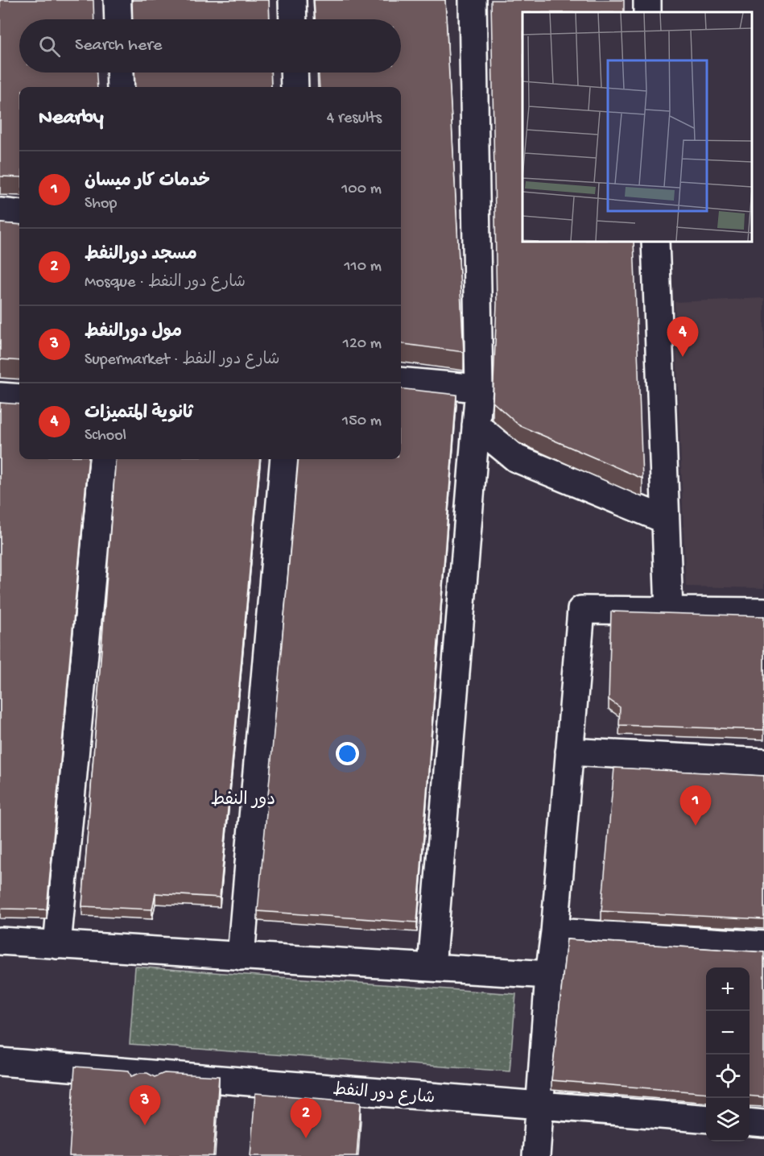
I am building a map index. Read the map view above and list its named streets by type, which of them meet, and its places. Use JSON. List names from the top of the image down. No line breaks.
{"streets":{"street":["شارع دور النفط"]},"districts":["دور النفط"],"page":{"search":"Search here","heading":["Nearby","4 results"],"list":[{"mark":"1","name":"خدمات كار ميسان","note":"Shop","value":"100 m"},{"mark":"2","name":"مسجد دورالنفط","note":"Mosque · شارع دور النفط","value":"110 m"},{"mark":"3","name":"مول دورالنفط","note":"Supermarket · شارع دور النفط","value":"120 m"},{"mark":"4","name":"ثانوية المتميزات","note":"School","value":"150 m"}],"pins":["4","1","3","2"],"map_buttons":["+","−"]}}
